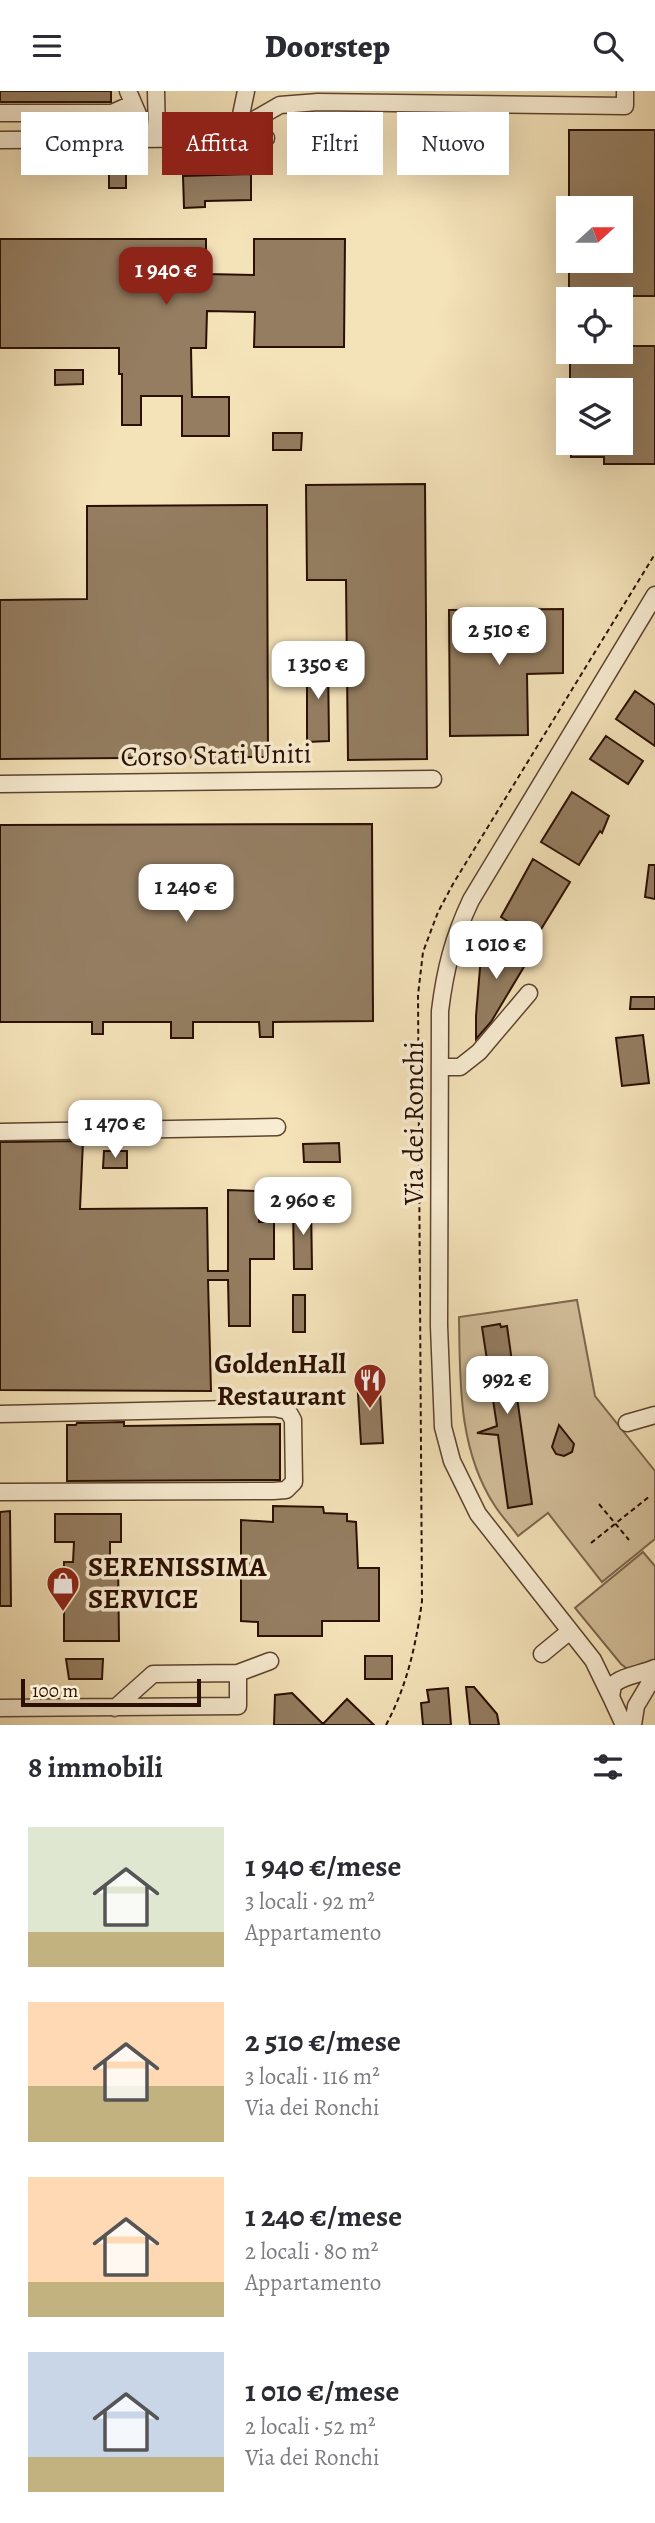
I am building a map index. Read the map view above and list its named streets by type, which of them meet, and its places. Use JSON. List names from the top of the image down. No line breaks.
{"streets":{"street":["Corso Stati Uniti","Via dei Ronchi"]},"places":{"restaurant":["GoldenHall Restaurant"],"shop":["SERENISSIMA SERVICE"]},"scale_bar":"100 m","north":"right","page":{"header":"Doorstep","chip":["Compra","Affitta","Filtri","Nuovo"],"price":["1 940 €","2 510 €","1 350 €","1 240 €","1 010 €","1 470 €","2 960 €","992 €"],"scale":"100 m","heading":"8 immobili","list":[{"name":"1 940 €/mese","note":"3 locali · 92 m² · Appartamento"},{"name":"2 510 €/mese","note":"3 locali · 116 m² · Via dei Ronchi"},{"name":"1 240 €/mese","note":"2 locali · 80 m² · Appartamento"},{"name":"1 010 €/mese","note":"2 locali · 52 m² · Via dei Ronchi"}]}}
